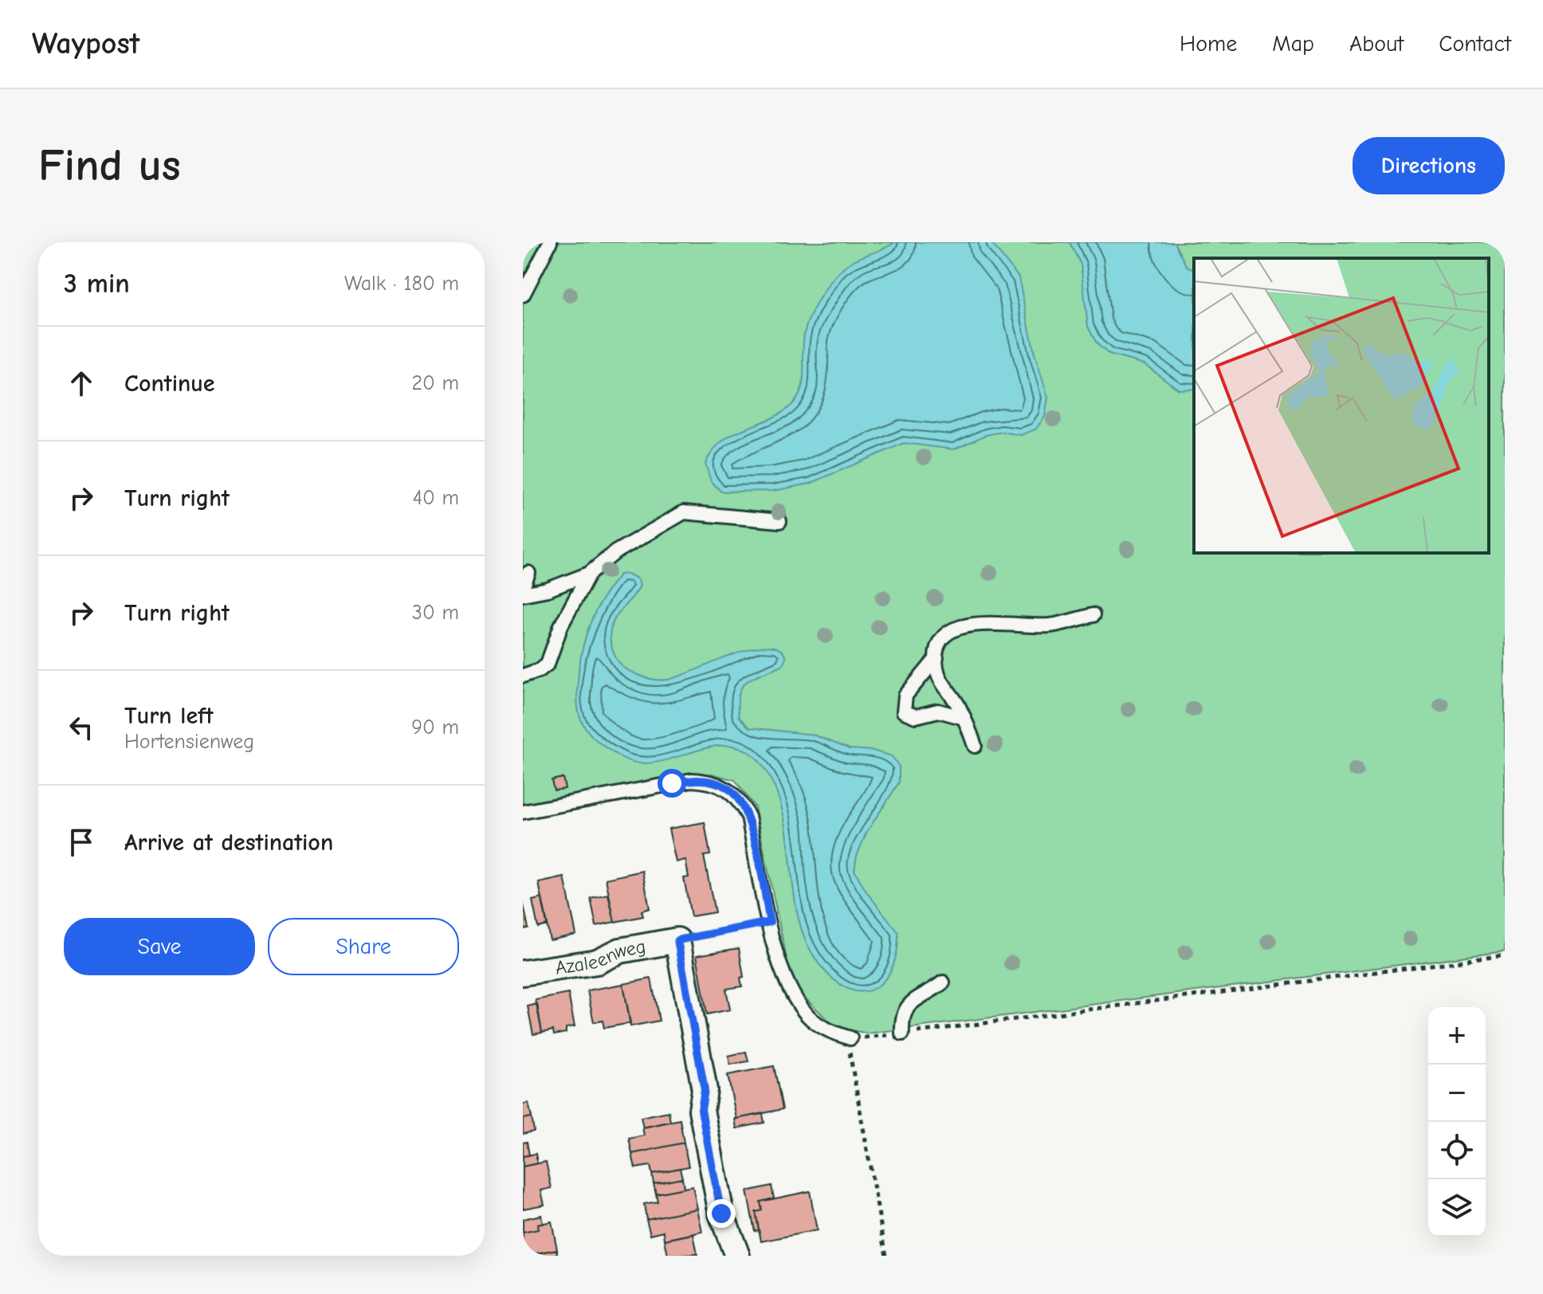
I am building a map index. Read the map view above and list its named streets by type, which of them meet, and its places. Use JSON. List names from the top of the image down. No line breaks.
{"streets":{"street":["Azaleenweg"]},"page":{"header":"Waypost","nav":["Home","Map","About","Contact"],"buttons":["Directions",["Save","Share"]],"title":"Find us","heading":["3 min","Walk · 180 m"],"list":[["Continue","20 m"],["Turn right","40 m"],["Turn right","30 m"],["Turn left","Hortensienweg","90 m"],"Arrive at destination"],"map_buttons":["+","−"]}}
